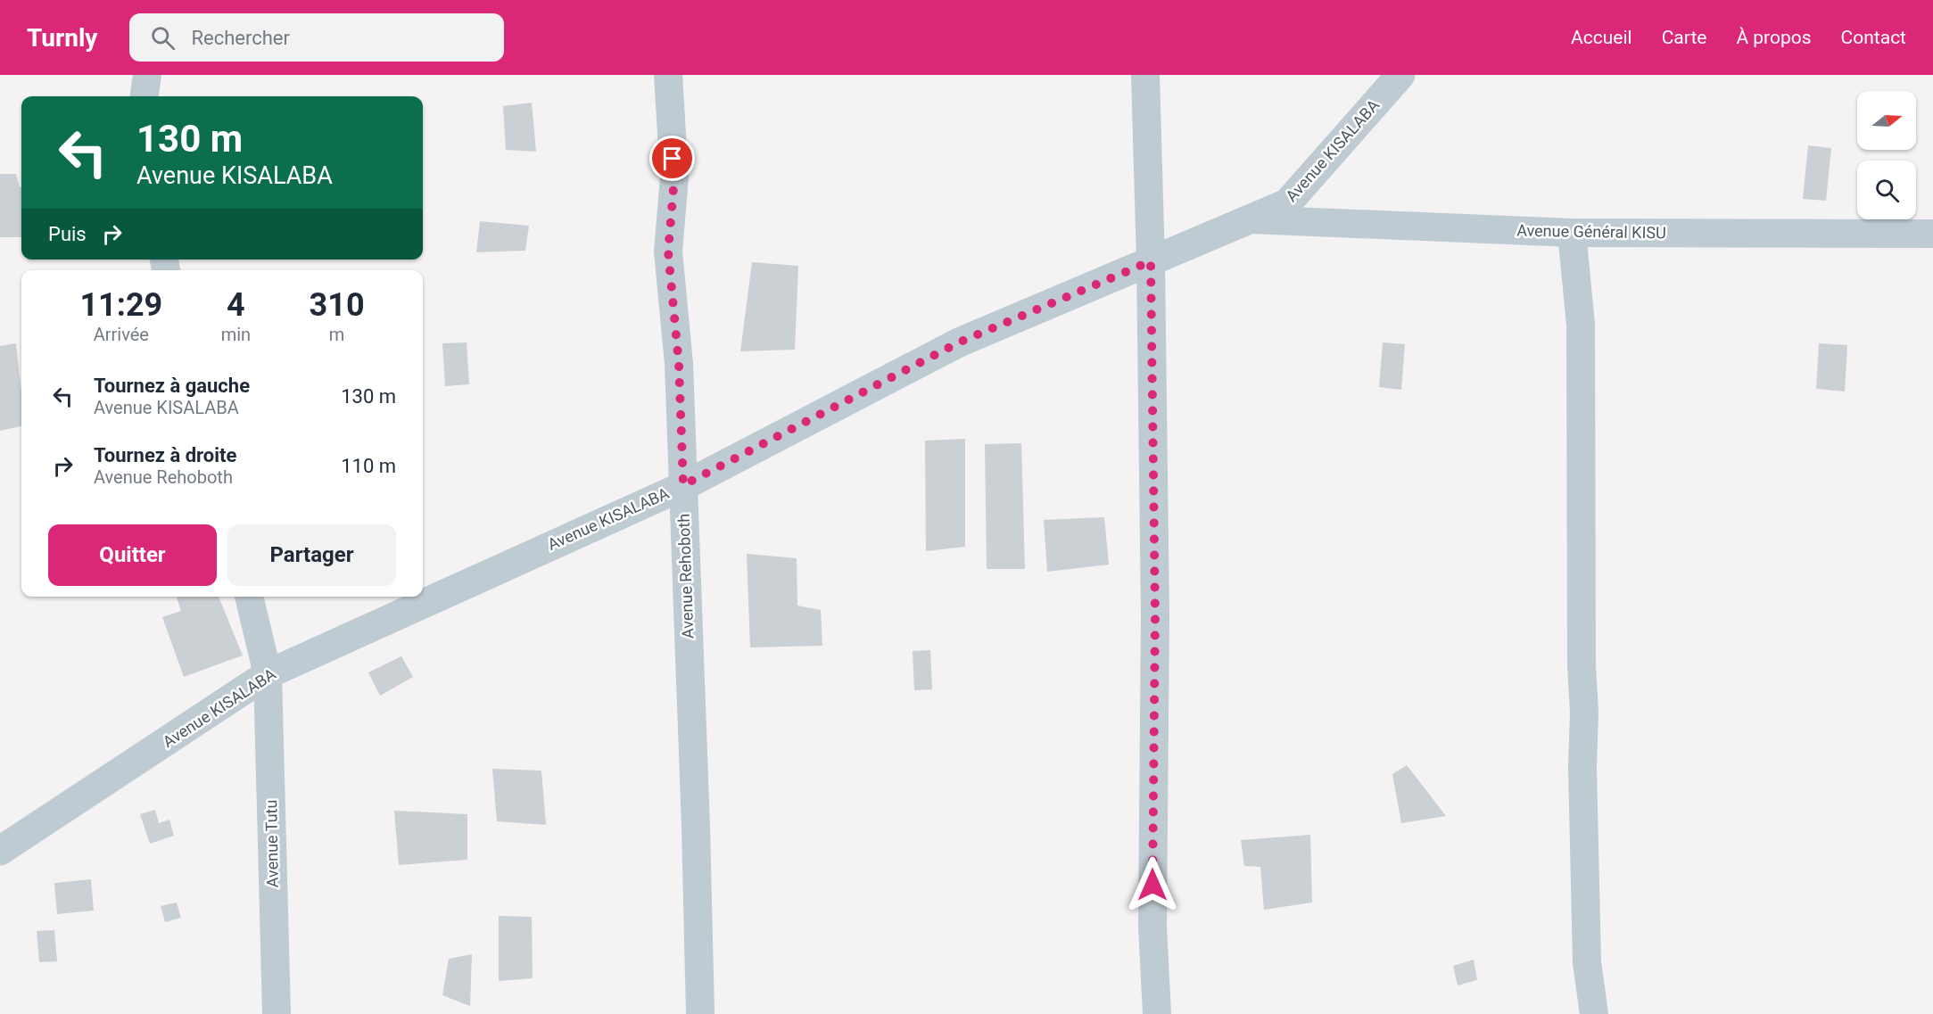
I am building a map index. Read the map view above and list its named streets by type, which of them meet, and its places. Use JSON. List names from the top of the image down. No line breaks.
{"streets":{"street":["Avenue KISALABA","Avenue Général KISU","Avenue Rehoboth","Avenue Tutu"]},"crossings":[["Avenue KISALABA","Avenue Général KISU"],["Avenue KISALABA","Avenue Rehoboth"],["Avenue KISALABA","Avenue Tutu"]],"north":"right","page":{"header":"Turnly","search":"Rechercher","nav":["Accueil","Carte","À propos","Contact"],"turn":["130 m","Avenue KISALABA"],"then":"Puis","eta":["11:29","Arrivée","4","min","310","m"],"list":[{"name":"Tournez à gauche","note":"Avenue KISALABA","value":"130 m"},{"name":"Tournez à droite","note":"Avenue Rehoboth","value":"110 m"}],"buttons":["Quitter","Partager"]}}
